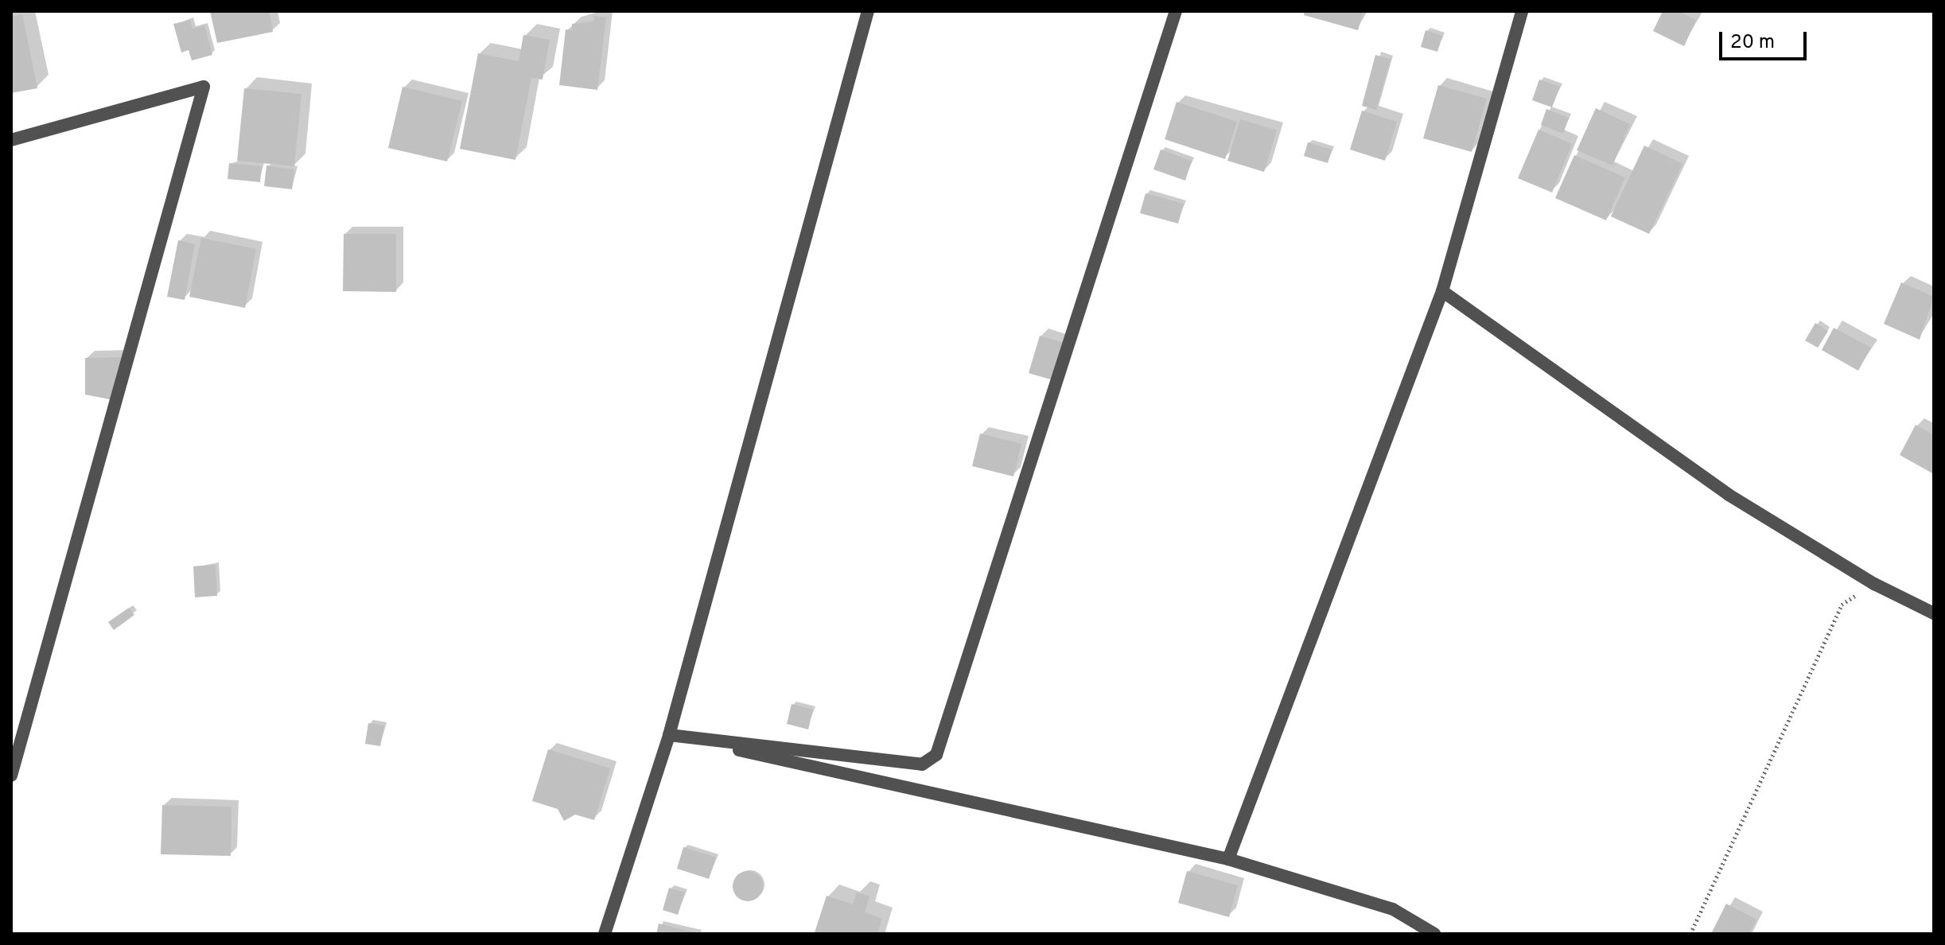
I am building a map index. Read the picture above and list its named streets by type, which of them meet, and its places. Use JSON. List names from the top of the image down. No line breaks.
{"scale_bar":"20 m"}
